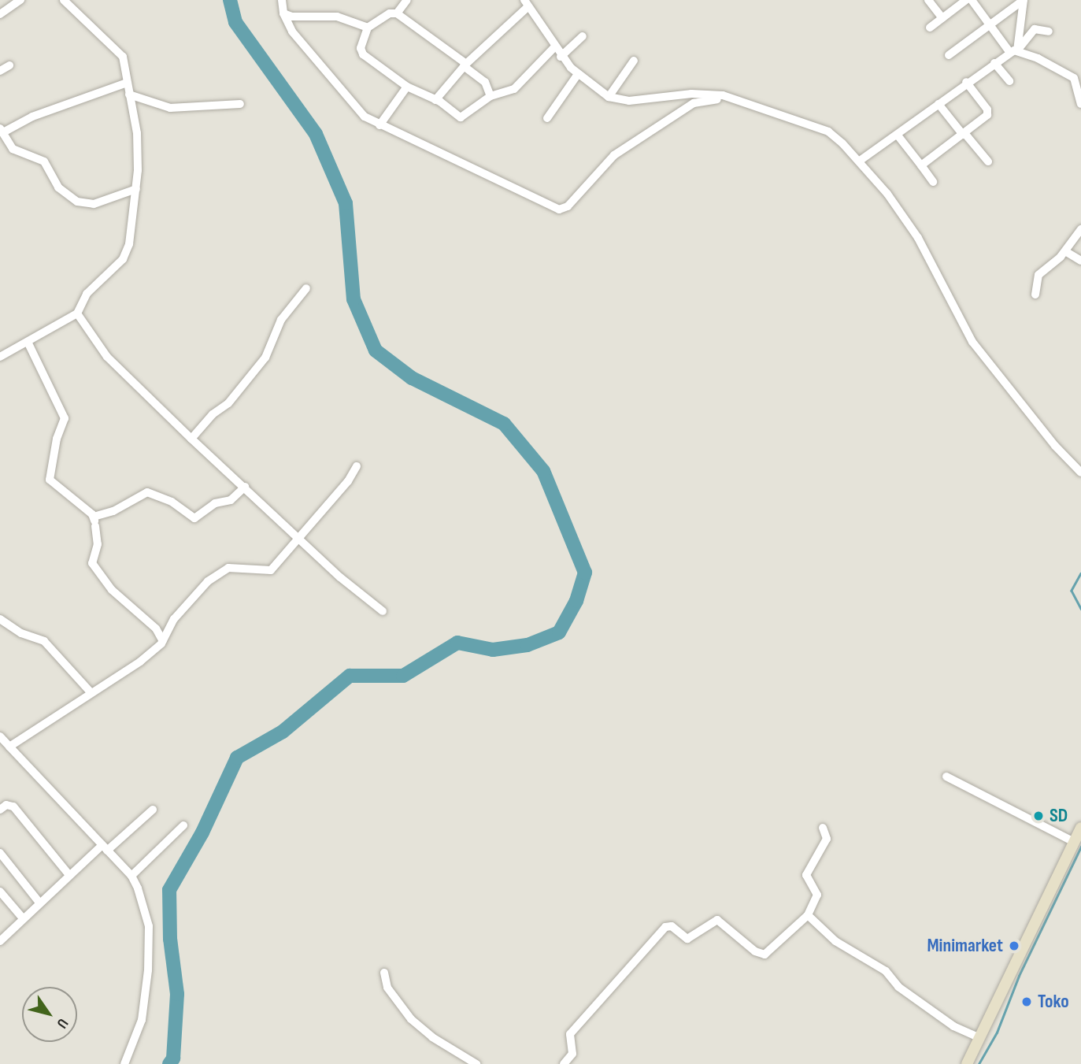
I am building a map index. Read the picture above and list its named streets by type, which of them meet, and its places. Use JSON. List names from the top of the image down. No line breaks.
{"places":["SD","Minimarket","Toko"],"north":"bottom right"}
